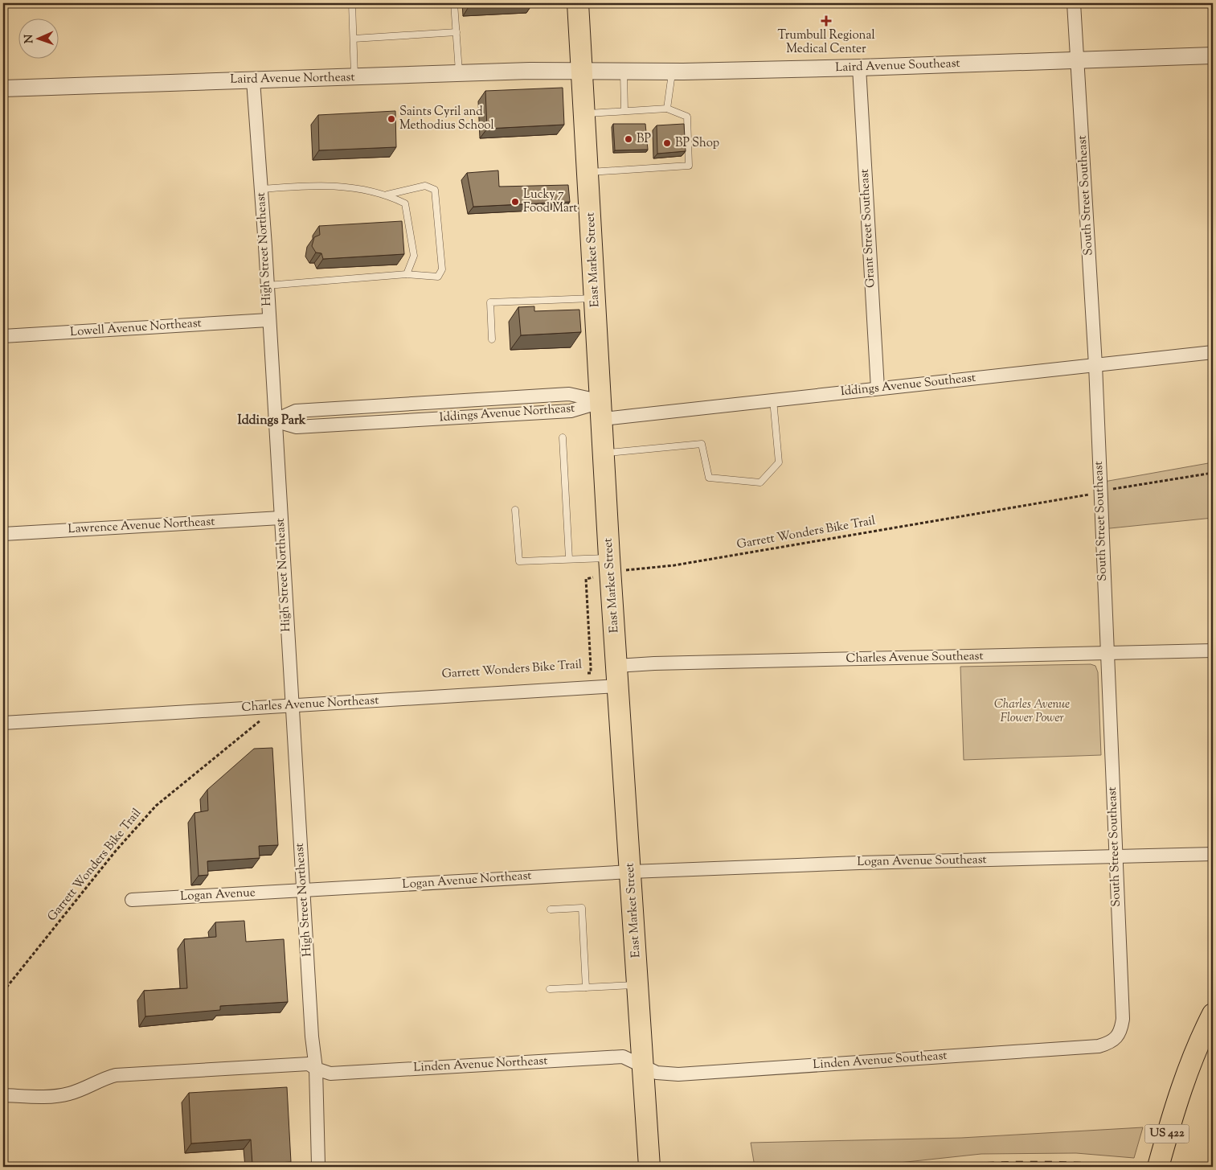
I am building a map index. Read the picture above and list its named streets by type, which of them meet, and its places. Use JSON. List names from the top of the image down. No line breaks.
{"streets":{"main road":["East Market Street","US 422"],"street":["Laird Avenue Southeast","Laird Avenue Northeast","South Street Southeast","Grant Street Southeast","High Street Northeast","Lowell Avenue Northeast","Iddings Avenue Southeast","Iddings Avenue Northeast","Lawrence Avenue Northeast","Charles Avenue Southeast","Charles Avenue Northeast","Logan Avenue Southeast","Logan Avenue Northeast","Logan Avenue","Linden Avenue Southeast","Linden Avenue Northeast"],"path":["Garrett Wonders Bike Trail"]},"crossings":[["Laird Avenue Southeast","Laird Avenue Northeast"],["Laird Avenue Southeast","South Street Southeast"],["Laird Avenue Southeast","Grant Street Southeast"],["Laird Avenue Southeast","East Market Street"],["Laird Avenue Northeast","High Street Northeast"],["Laird Avenue Northeast","East Market Street"],["South Street Southeast","Iddings Avenue Southeast"],["South Street Southeast","Charles Avenue Southeast"],["South Street Southeast","Logan Avenue Southeast"],["South Street Southeast","Linden Avenue Southeast"],["Grant Street Southeast","Iddings Avenue Southeast"],["High Street Northeast","Lowell Avenue Northeast"],["High Street Northeast","Iddings Avenue Northeast"],["High Street Northeast","Lawrence Avenue Northeast"],["High Street Northeast","Charles Avenue Northeast"],["High Street Northeast","Logan Avenue Northeast"],["High Street Northeast","Logan Avenue"],["High Street Northeast","Linden Avenue Northeast"],["East Market Street","Iddings Avenue Southeast"],["East Market Street","Iddings Avenue Northeast"],["East Market Street","Garrett Wonders Bike Trail"],["East Market Street","Charles Avenue Southeast"],["East Market Street","Charles Avenue Northeast"],["East Market Street","Logan Avenue Southeast"],["East Market Street","Logan Avenue Northeast"],["East Market Street","Linden Avenue Southeast"],["East Market Street","Linden Avenue Northeast"],["Iddings Avenue Southeast","Iddings Avenue Northeast"],["Garrett Wonders Bike Trail","Charles Avenue Northeast"],["Charles Avenue Southeast","Charles Avenue Northeast"],["Logan Avenue Southeast","Logan Avenue Northeast"],["Logan Avenue Northeast","Logan Avenue"],["Linden Avenue Southeast","Linden Avenue Northeast"]],"districts":["Iddings Park"],"parks":["Charles Avenue Flower Power"],"places":{"health":["Trumbull Regional Medical Center"],"other":["Saints Cyril and Methodius School","BP","BP Shop","Lucky 7 Food Mart"]},"north":"left"}
